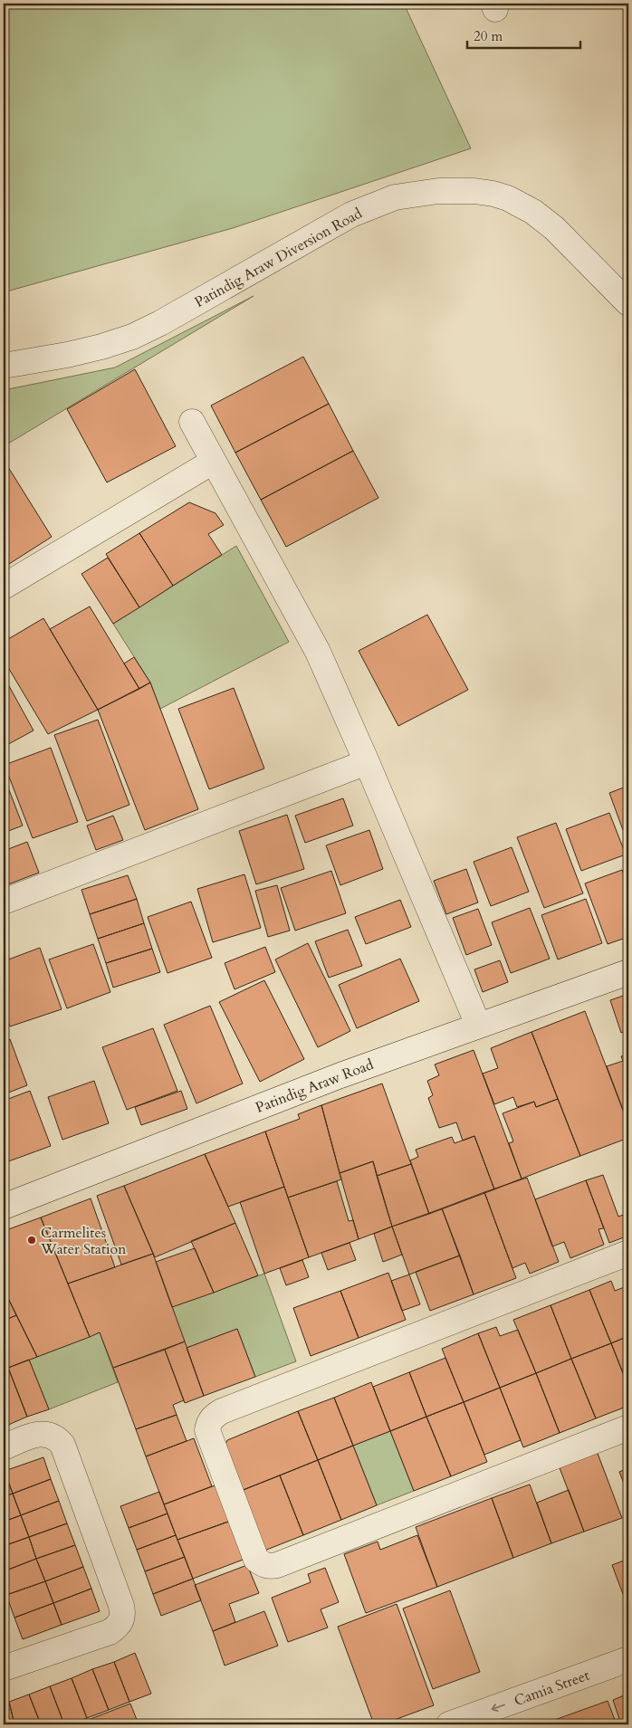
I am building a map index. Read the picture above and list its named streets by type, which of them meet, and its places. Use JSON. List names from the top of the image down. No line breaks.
{"streets":{"street":["Patindig Araw Diversion Road","Patindig Araw Road","Camia Street"]},"one_way":["Camia Street"],"places":["Carmelites Water Station"],"scale_bar":"20 m"}
